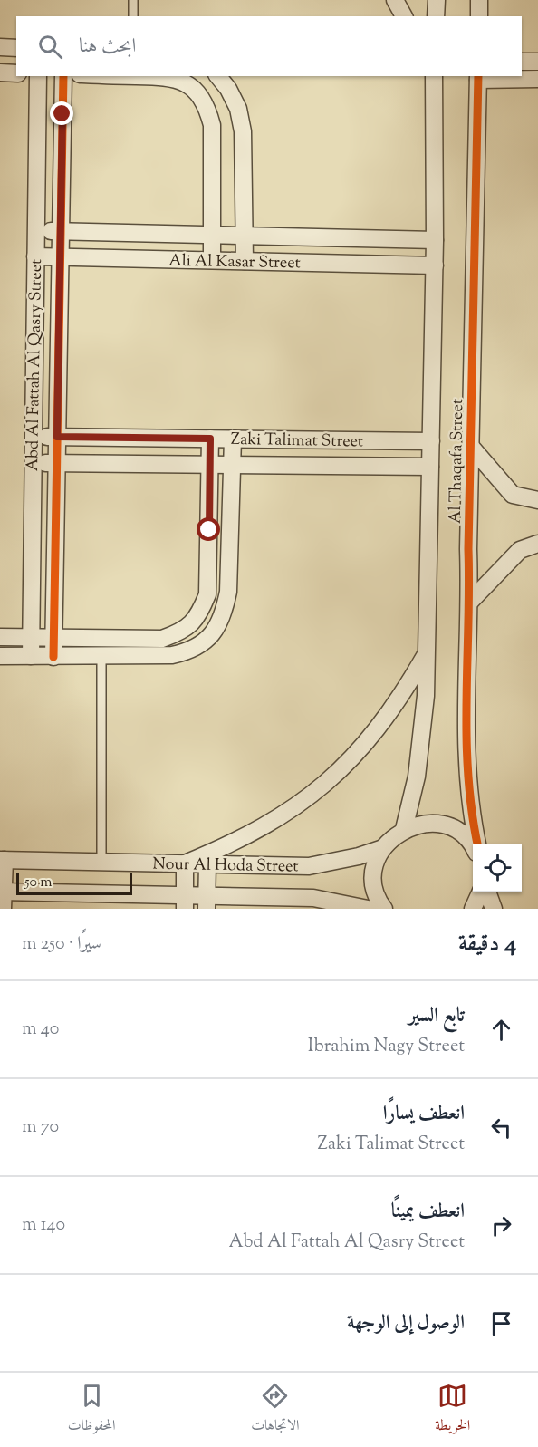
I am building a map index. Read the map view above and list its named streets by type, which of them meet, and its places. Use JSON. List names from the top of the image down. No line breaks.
{"streets":{"street":["Ali Al Kasar Street","Abd Al Fattah Al Qasry Street","Zaki Talimat Street","Al Thaqafa Street","Nour Al Hoda Street"]},"crossings":[["Ali Al Kasar Street","Abd Al Fattah Al Qasry Street"],["Ali Al Kasar Street","Al Thaqafa Street"],["Abd Al Fattah Al Qasry Street","Zaki Talimat Street"],["Zaki Talimat Street","Al Thaqafa Street"]],"scale_bar":"50 m","page":{"search":"ابحث هنا","scale":"50 m","heading":["4 دقيقة","سيرًا · 250 m"],"list":[["تابع السير","Ibrahim Nagy Street","40 m"],["انعطف يسارًا","Zaki Talimat Street","70 m"],["انعطف يمينًا","Abd Al Fattah Al Qasry Street","140 m"],"الوصول إلى الوجهة"],"nav":["الخريطة","الاتجاهات","المحفوظات"]}}
